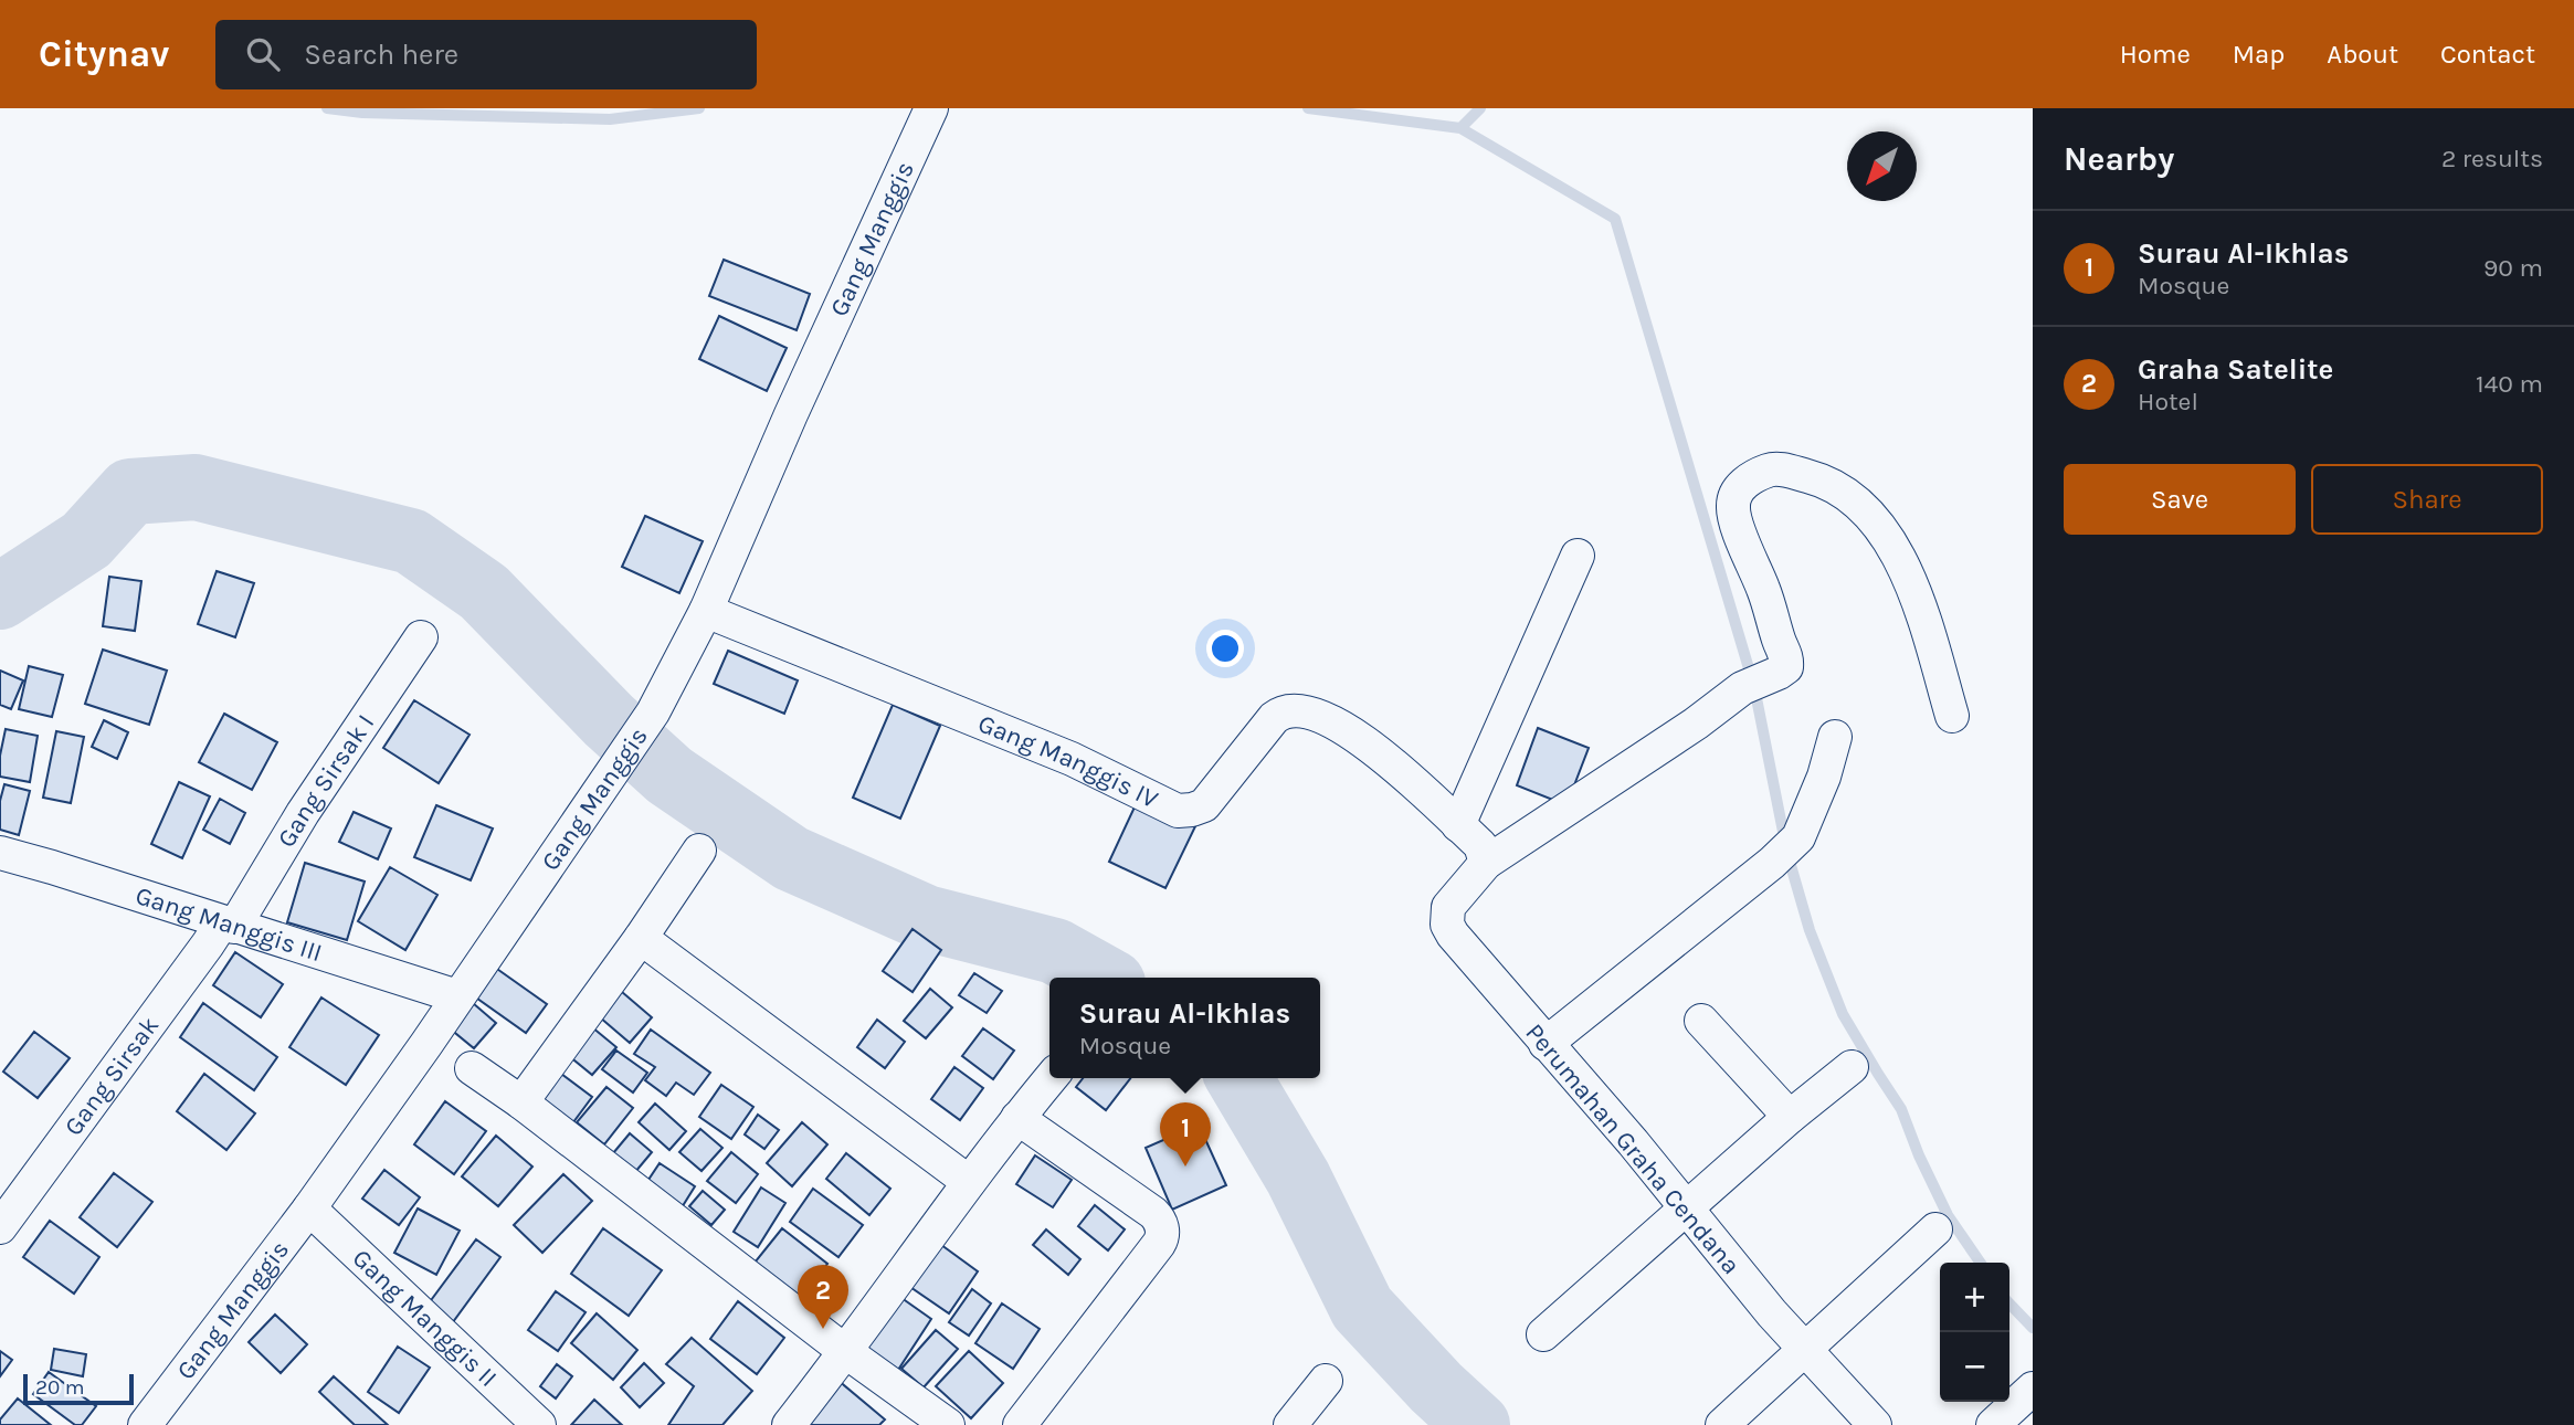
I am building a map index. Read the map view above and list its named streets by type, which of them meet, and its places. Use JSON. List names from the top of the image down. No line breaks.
{"streets":{"street":["Gang Manggis","Gang Manggis IV","Gang Sirsak I","Gang Manggis III","Gang Sirsak","Perumahan Graha Cendana","Gang Manggis II"]},"crossings":[["Gang Manggis","Gang Manggis IV"],["Gang Manggis","Gang Manggis III"],["Gang Manggis","Gang Manggis II"],["Gang Manggis IV","Perumahan Graha Cendana"],["Gang Sirsak I","Gang Manggis III"],["Gang Sirsak I","Gang Sirsak"],["Gang Manggis III","Gang Sirsak"]],"scale_bar":"20 m","north":"bottom left","page":{"header":"Citynav","search":"Search here","nav":["Home","Map","About","Contact"],"heading":["Nearby","2 results"],"list":[{"mark":"1","name":"Surau Al-Ikhlas","note":"Mosque","value":"90 m"},{"mark":"2","name":"Graha Satelite","note":"Hotel","value":"140 m"}],"buttons":["Save","Share"],"popup":["Surau Al-Ikhlas","Mosque"],"pins":["1","2"],"map_buttons":["+","−"],"scale":"20 m"}}
